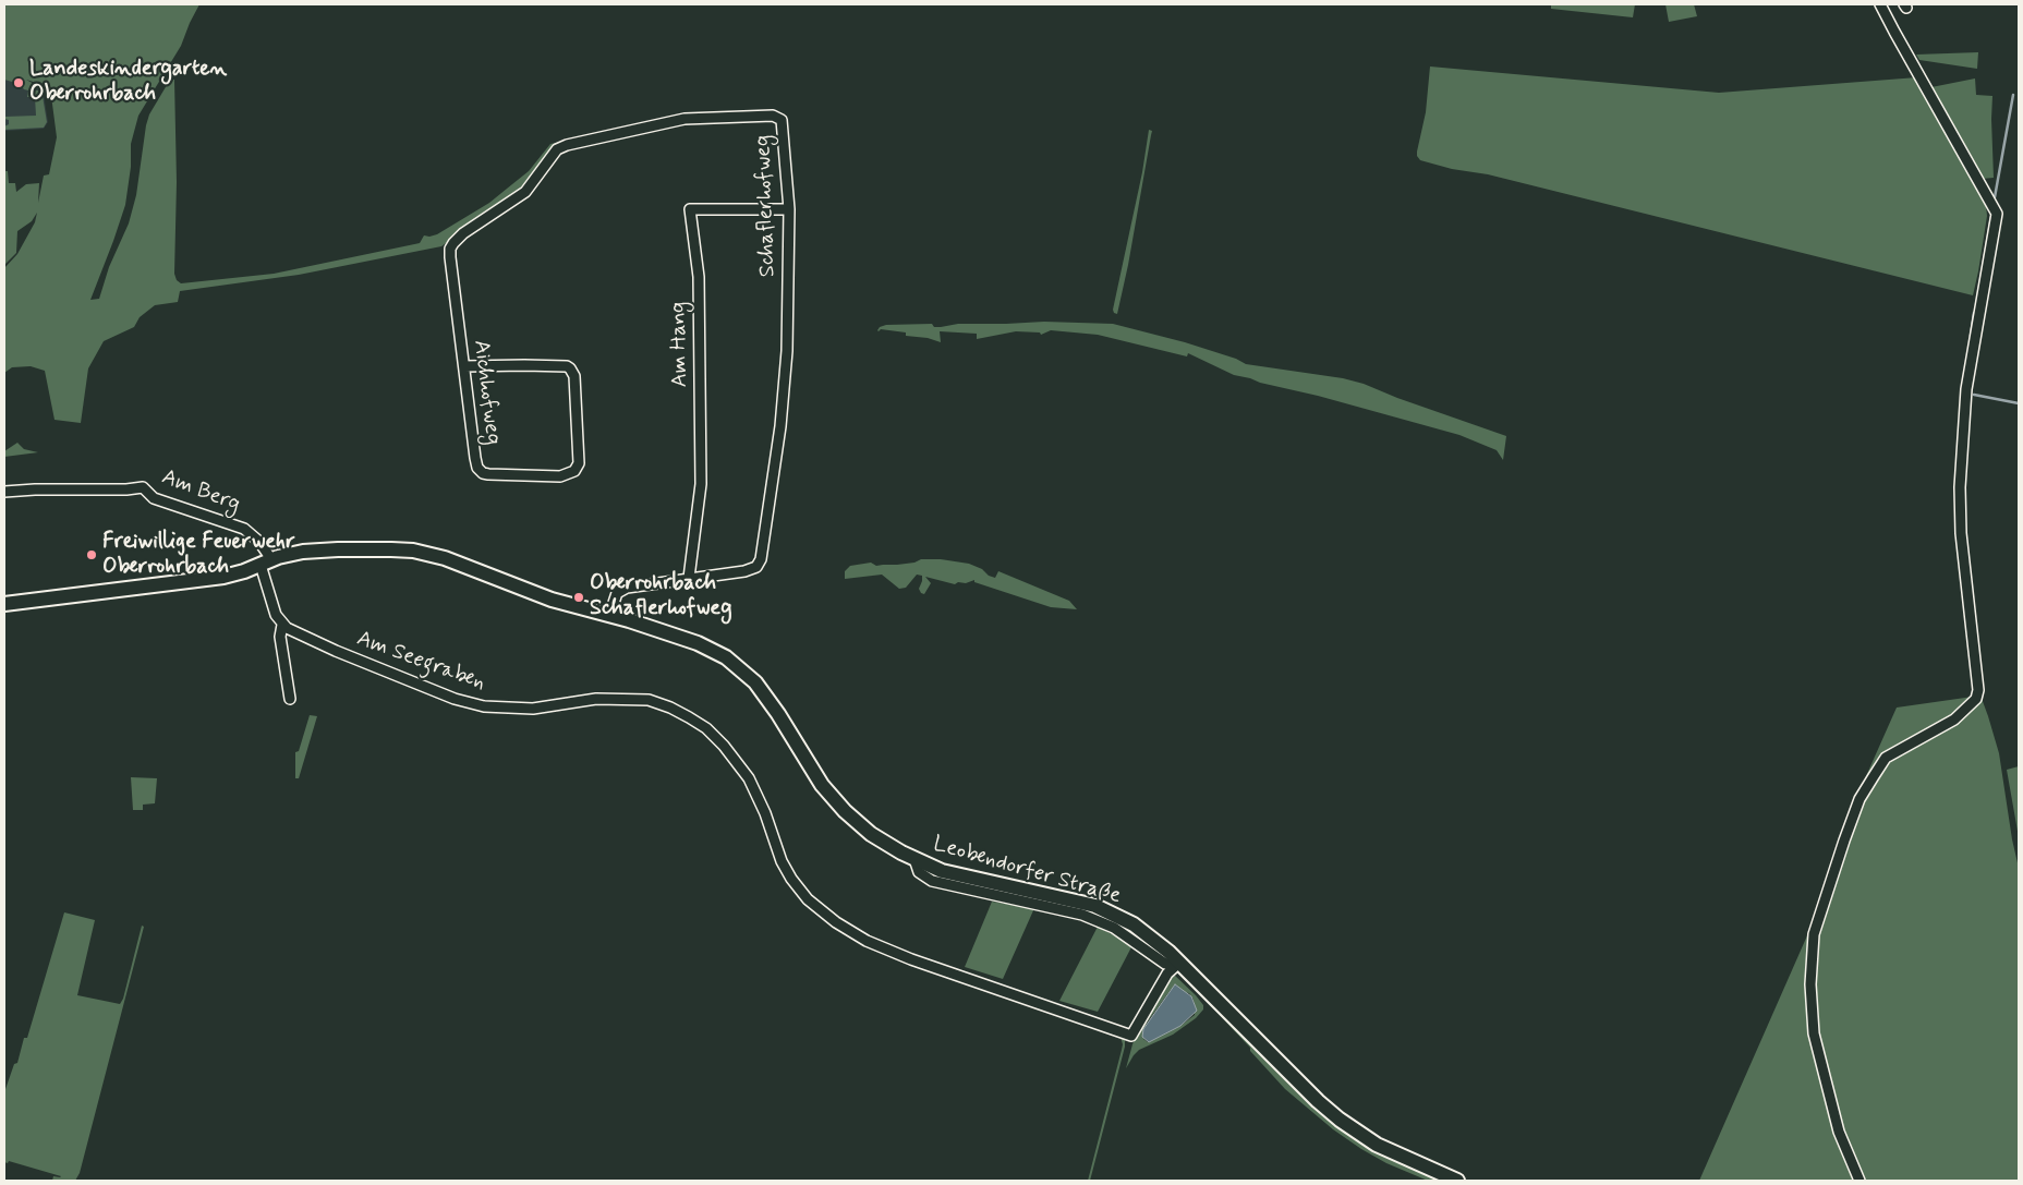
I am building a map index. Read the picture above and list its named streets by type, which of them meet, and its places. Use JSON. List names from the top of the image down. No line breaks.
{"streets":{"main road":["Leobendorfer Straße"],"street":["Schaflerhofweg","Am Hang","Aichhofweg","Am Berg","Am Seegraben"]},"crossings":[["Schaflerhofweg","Am Hang"],["Schaflerhofweg","Aichhofweg"],["Am Berg","Leobendorfer Straße"],["Am Seegraben","Leobendorfer Straße"]],"places":["Landeskindergarten Oberrohrbach","Freiwillige Feuerwehr Oberrohrbach","Oberrohrbach Schaflerhofweg"]}
